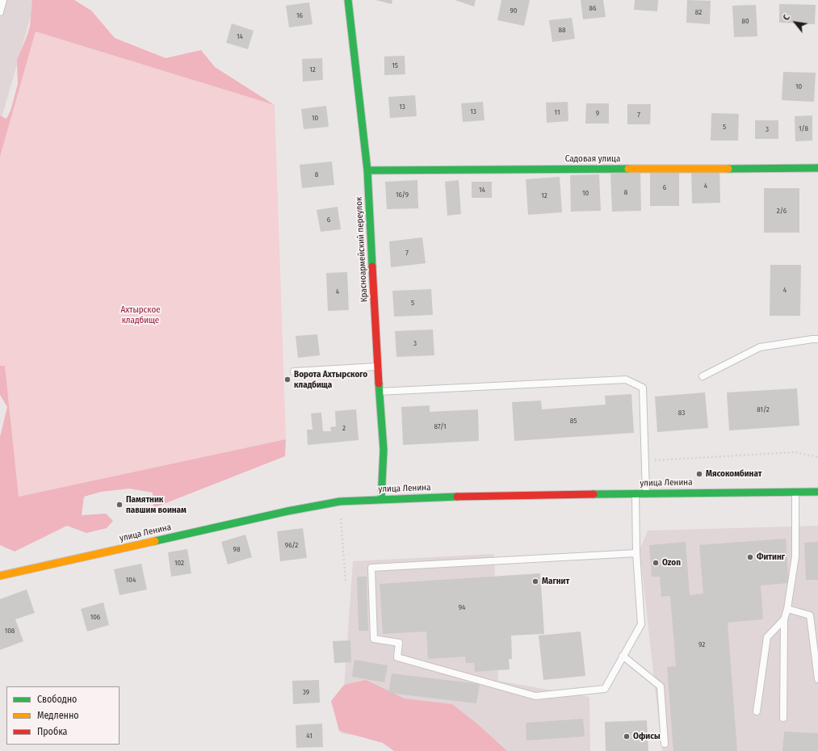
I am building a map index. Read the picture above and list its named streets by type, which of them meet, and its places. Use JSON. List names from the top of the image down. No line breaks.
{"streets":{"street":["Садовая улица","Красноармейский переулок","улица Ленина"]},"crossings":[["Садовая улица","Красноармейский переулок"],["Красноармейский переулок","улица Ленина"]],"parks":["Ахтырское кладбище"],"places":["Ворота Ахтырского кладбища","Мясокомбинат","Памятник павшим воинам","Фитинг","Ozon","Магнит","Офисы"],"house_numbers":["86","90","82","16","80","88","14","15","12","10","13","13","11","9","7","10","5","1/8","3","8","4","6","14","8","10","16/9","12","2/6","6","7","4","4","5","3","81/2","83","85","87/1","2","96/2","98","102","104","94","106","108","92","39","41"],"legend":["Свободно","Медленно","Пробка"],"north":"top left"}
